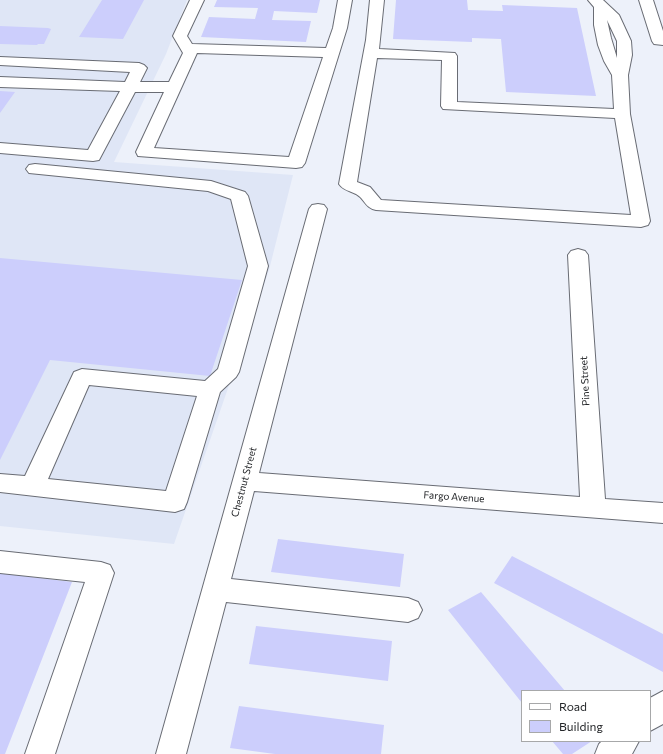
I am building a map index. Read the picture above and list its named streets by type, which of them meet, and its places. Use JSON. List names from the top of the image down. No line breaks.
{"streets":{"street":["Pine Street","Chestnut Street","Fargo Avenue"]},"crossings":[["Pine Street","Fargo Avenue"],["Chestnut Street","Fargo Avenue"]],"legend":["Road","Building"]}
